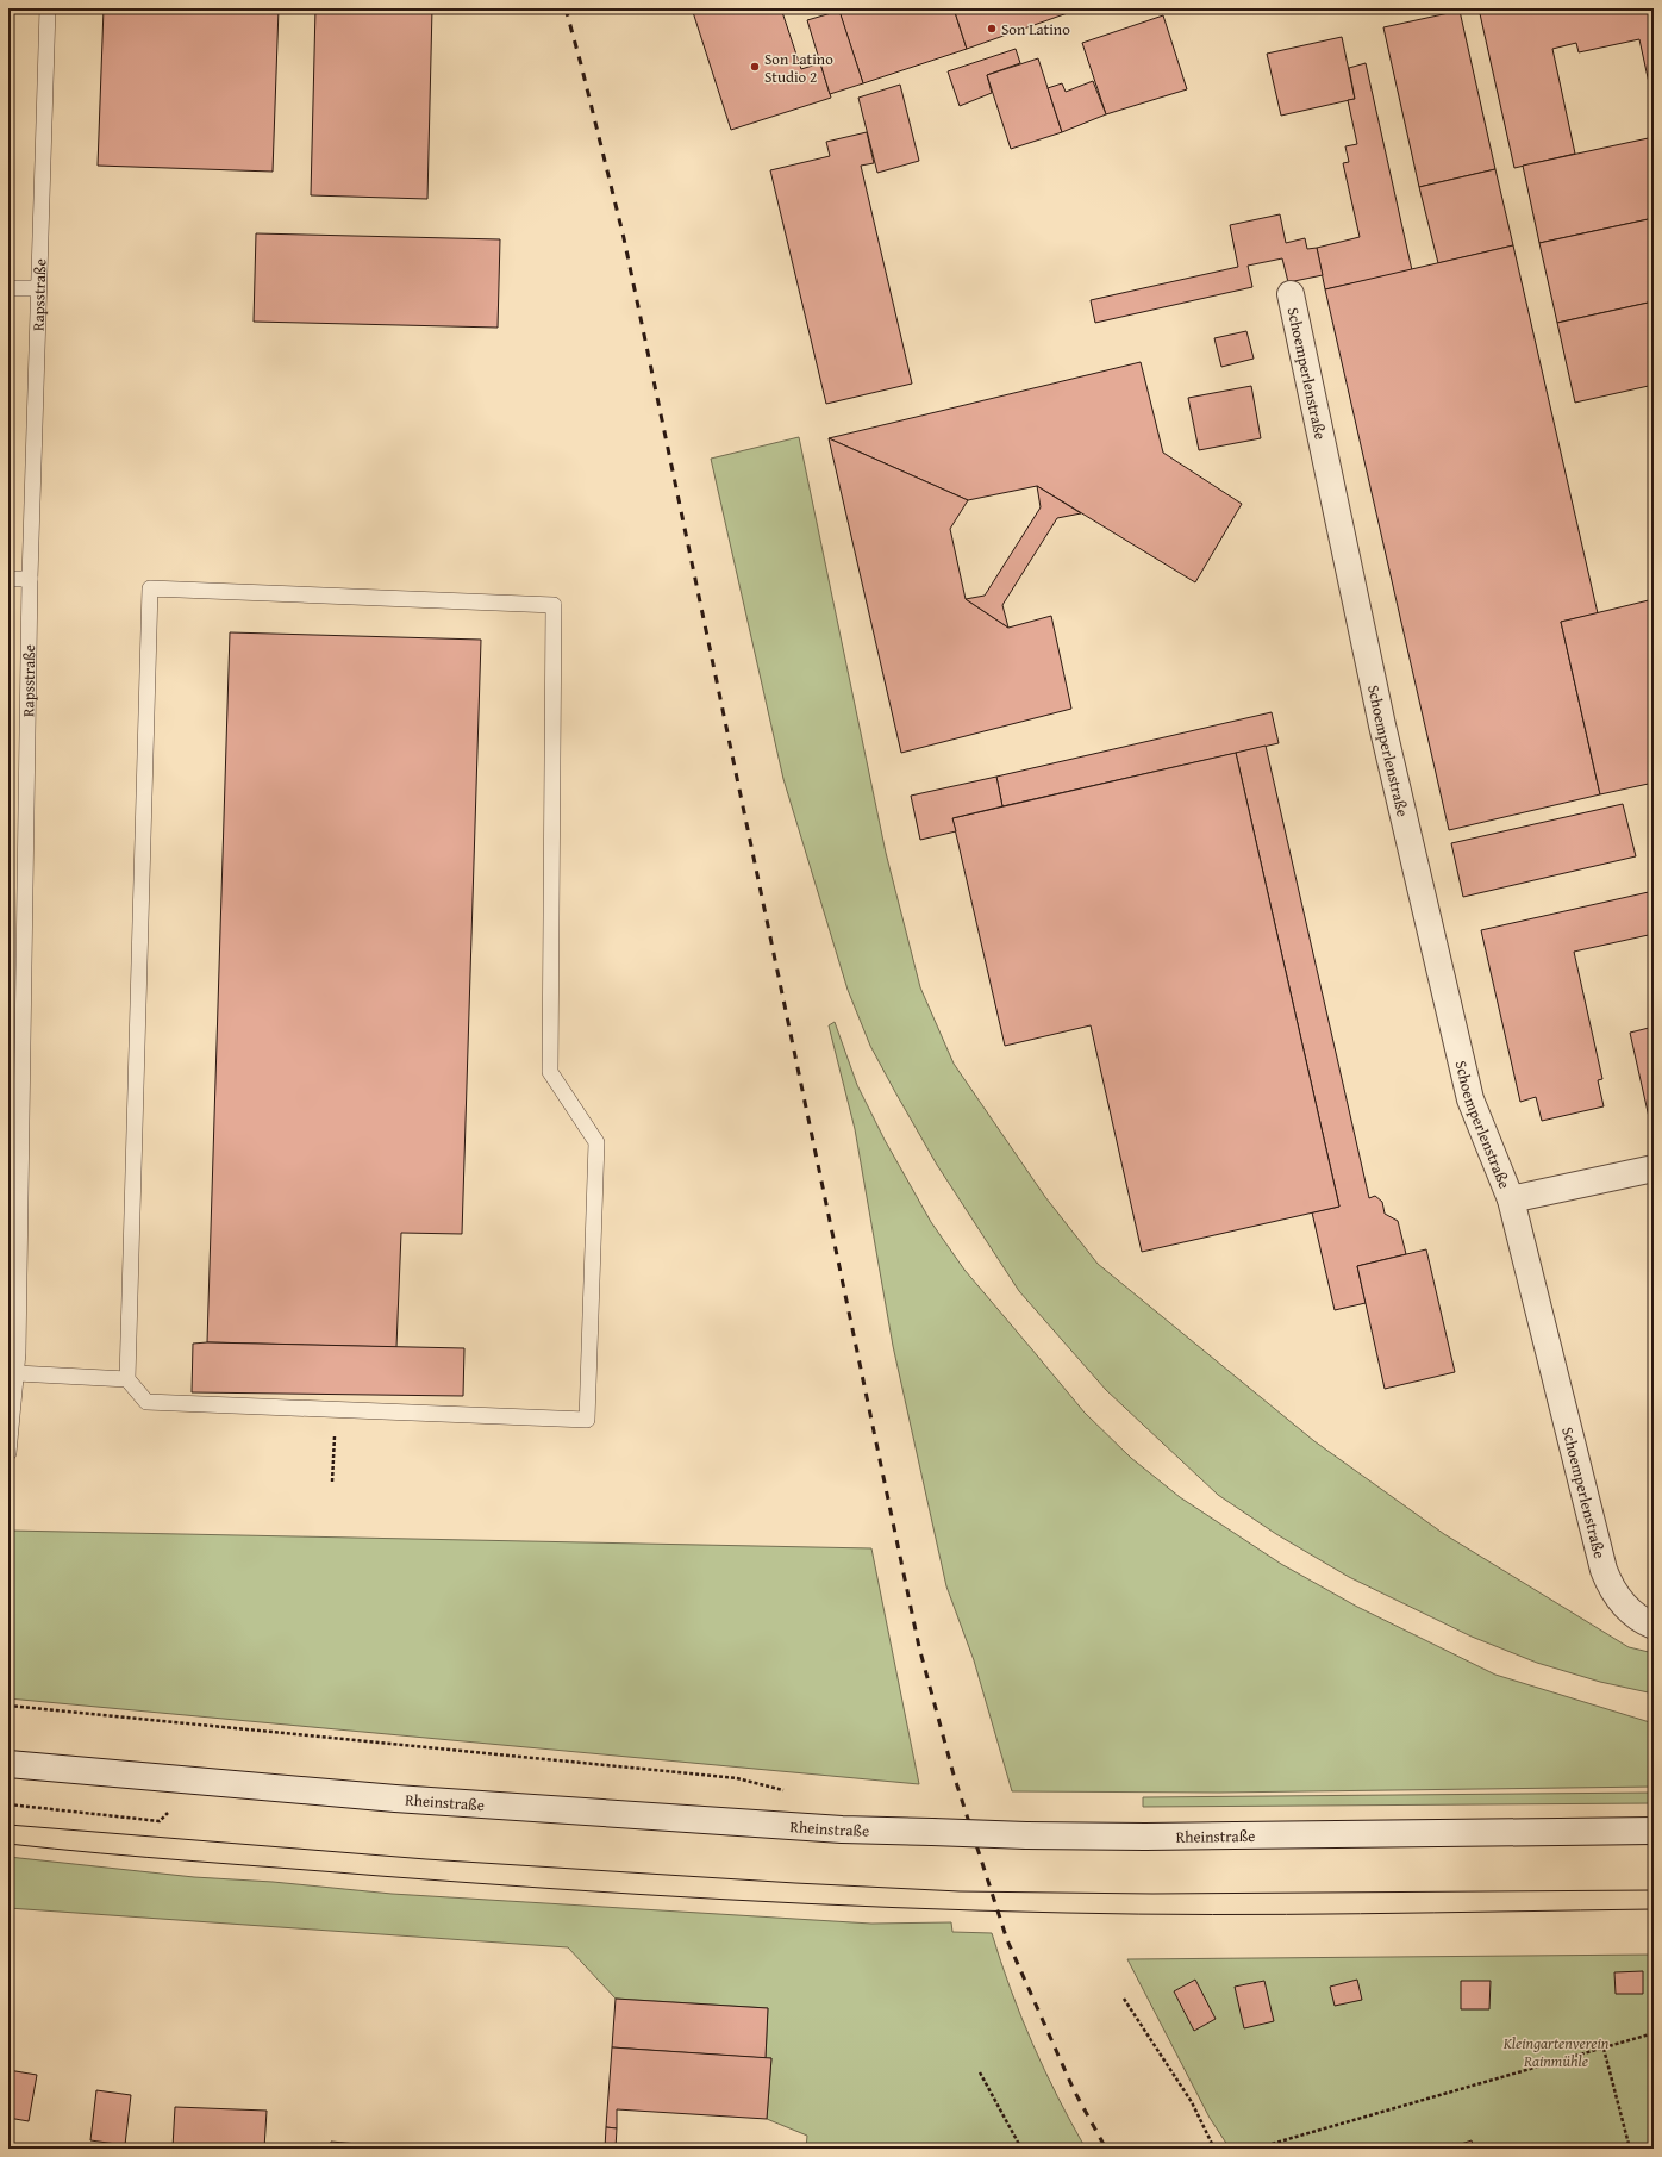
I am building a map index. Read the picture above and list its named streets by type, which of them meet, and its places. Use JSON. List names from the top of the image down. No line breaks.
{"streets":{"main road":["Schoemperlenstraße","Rheinstraße"],"lane":["Rapsstraße"]},"parks":["Kleingartenverein Rainmühle"],"places":["Son Latino","Son Latino Studio 2"]}
